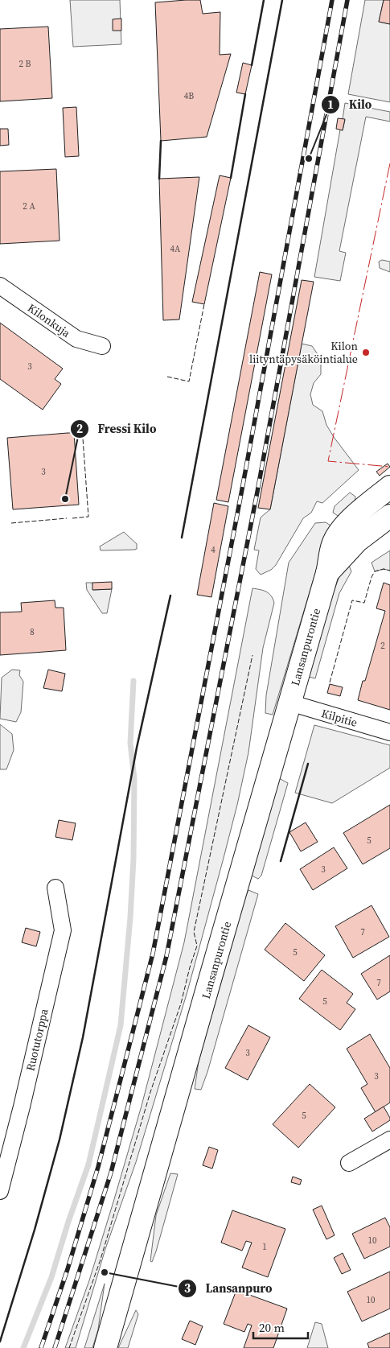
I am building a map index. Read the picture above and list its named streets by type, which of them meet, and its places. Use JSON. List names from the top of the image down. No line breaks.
{"streets":{"street":["Kilonkuja","Lansanpurontie","Kilpitie","Ruotutorppa"]},"crossings":[["Lansanpurontie","Kilpitie"]],"places":["Kilo","Kilon liityntäpysäköintialue","Fressi Kilo","Lansanpuro"],"house_numbers":["2 B","4B","2 A","4A","3","3","4","8","2","5","3","7","5","7","5","3","3","5","10","1","10"],"scale_bar":"20 m"}
